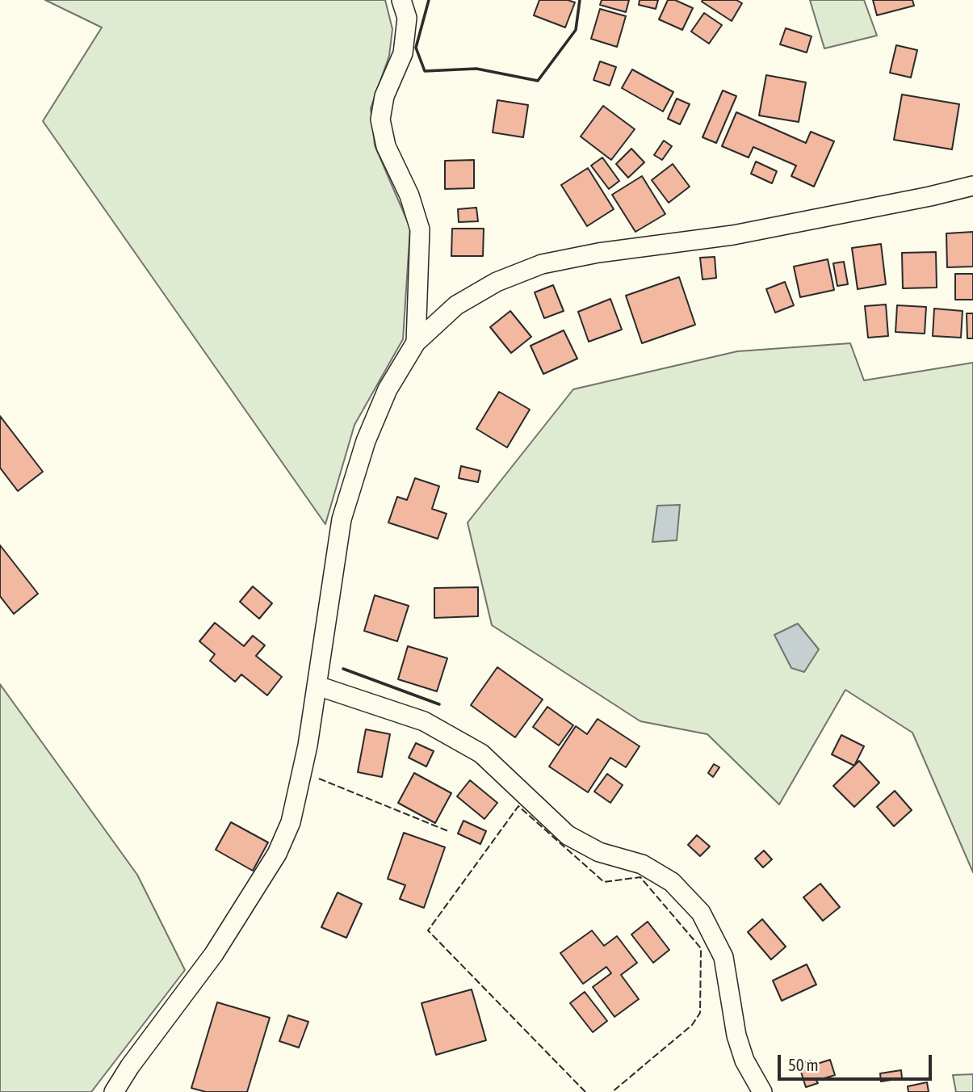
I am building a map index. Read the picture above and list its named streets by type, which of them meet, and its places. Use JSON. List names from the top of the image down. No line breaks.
{"scale_bar":"50 m"}
